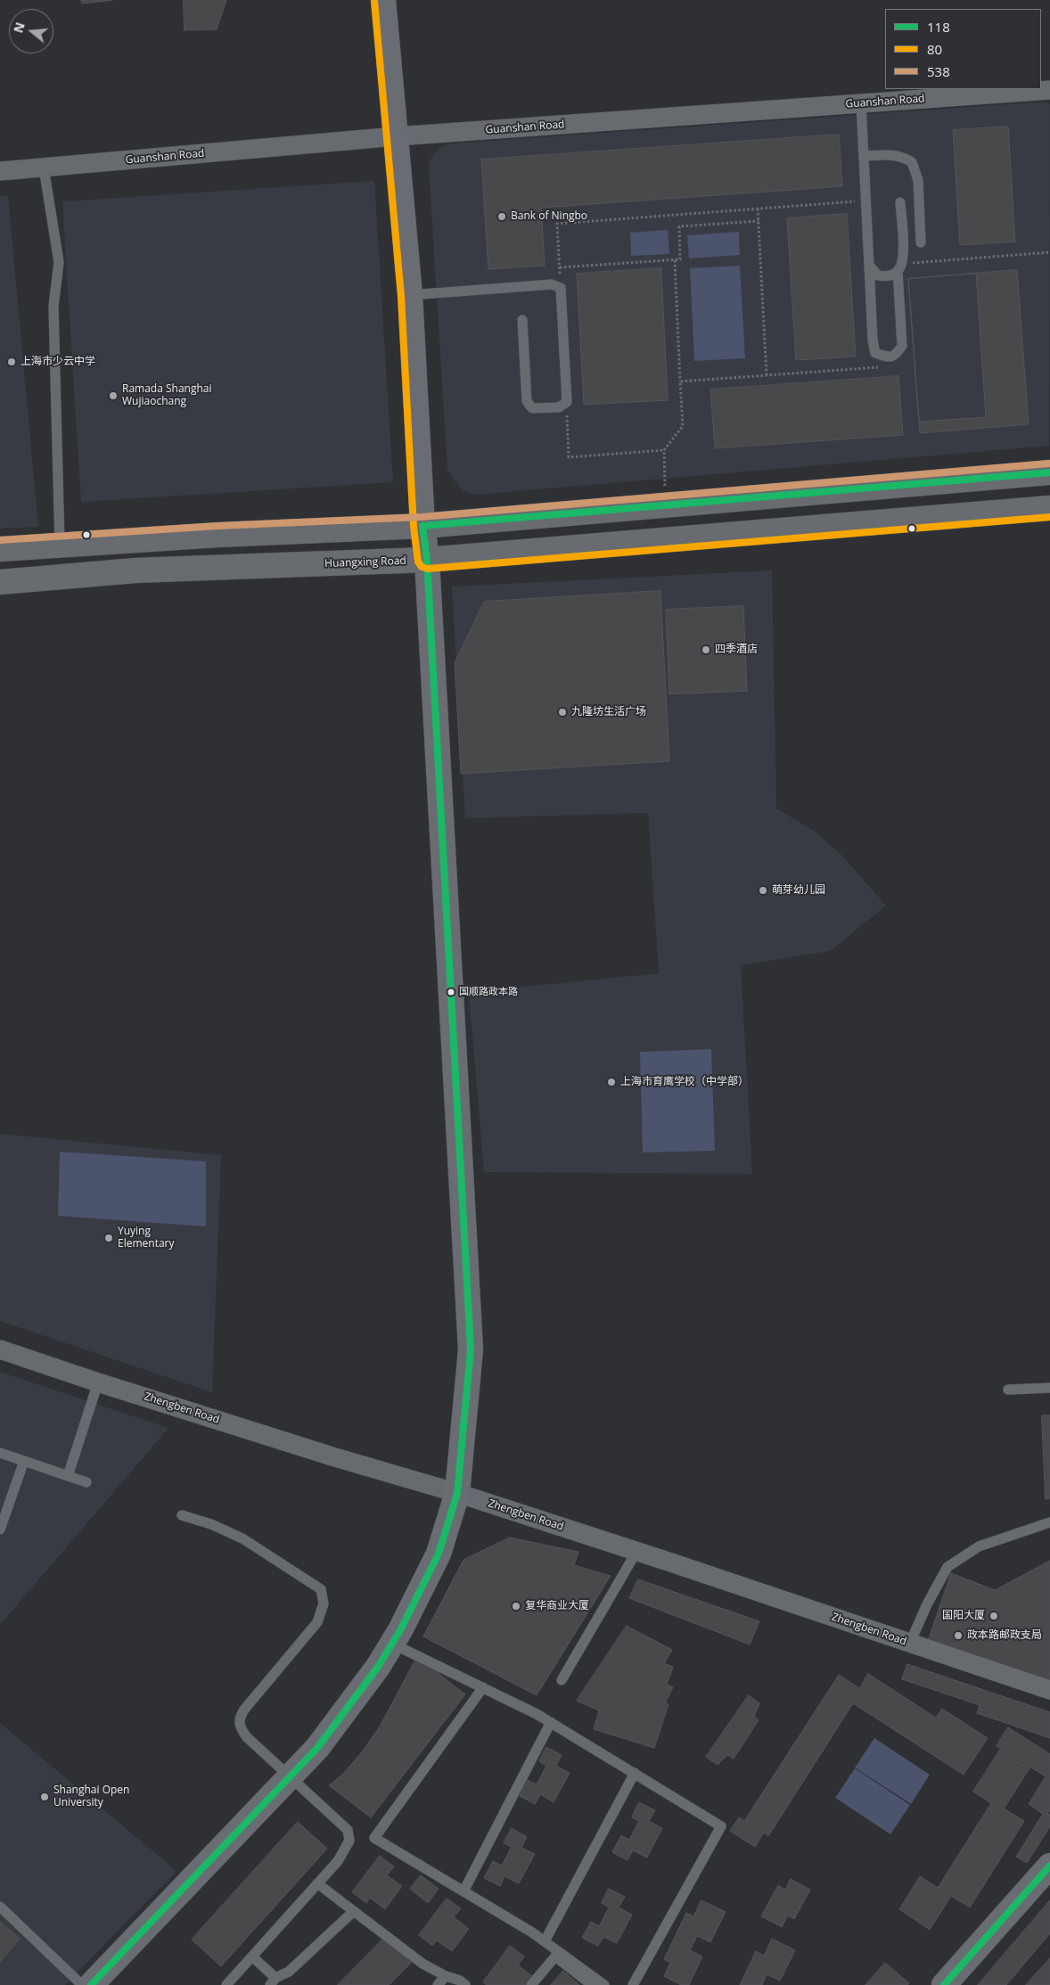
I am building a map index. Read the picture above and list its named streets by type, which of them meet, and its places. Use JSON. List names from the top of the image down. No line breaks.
{"streets":{"main road":["Huangxing Road"],"street":["Guanshan Road","Zhengben Road"]},"places":["Bank of Ningbo","上海市少云中学","Ramada Shanghai Wujiaochang","四季酒店","九隆坊生活广场","萌芽幼儿园","国顺路政本路","上海市育鹰学校（中学部）","Yuying Elementary","复华商业大厦","国阳大厦","政本路邮政支局","Shanghai Open University"],"lines":["transit line 80","transit line 538","transit line 118"],"legend":["118","80","538"],"north":"left"}
